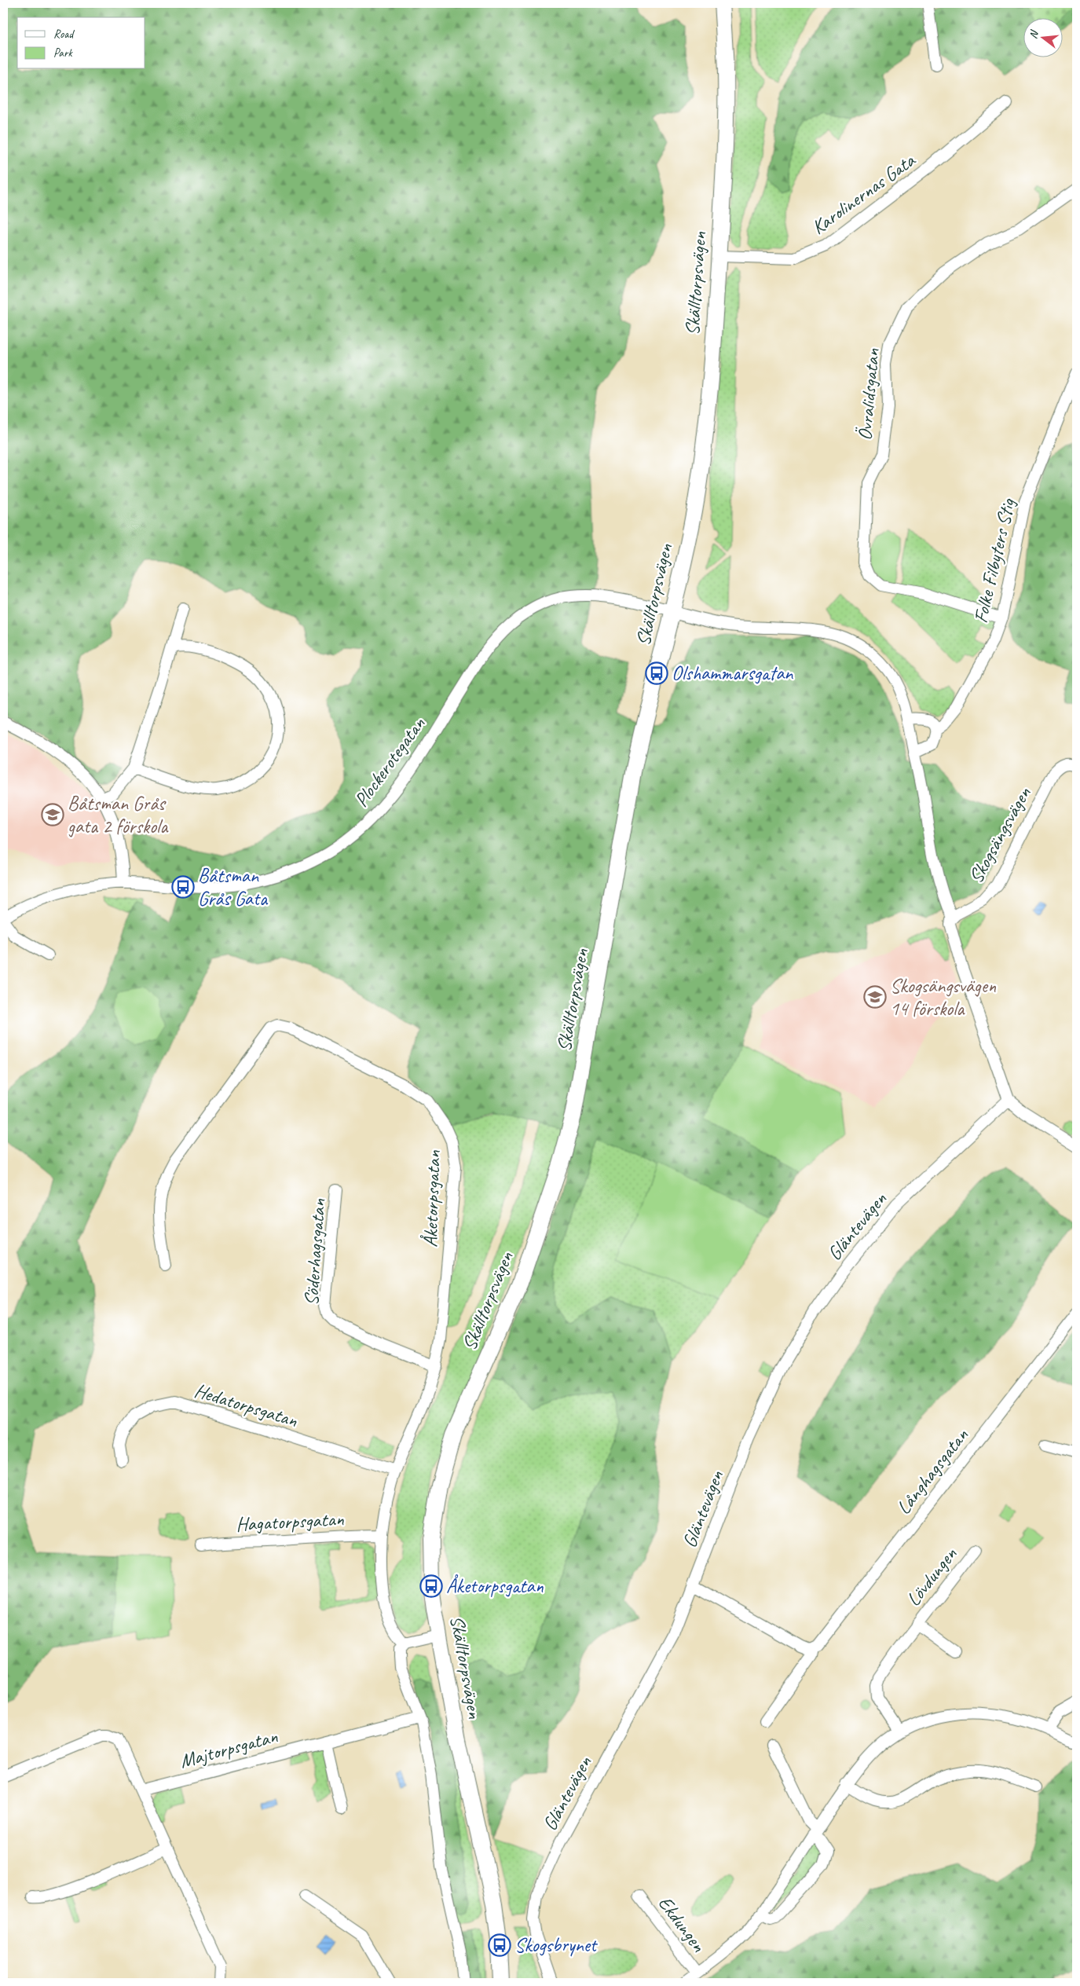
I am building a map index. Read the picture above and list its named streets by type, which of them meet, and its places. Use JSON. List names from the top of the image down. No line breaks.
{"streets":{"street":["Karolinernas Gata","Skälltorpsvägen","Övralidsgatan","Folke Filbyters Stig","Plockerotegatan","Skogsängsvägen","Åketorpsgatan","Gläntevägen","Söderhagsgatan","Hedatorpsgatan","Långhagsgatan","Hagatorpsgatan","Lövdungen","Majtorpsgatan","Ekdungen"]},"crossings":[["Karolinernas Gata","Skälltorpsvägen"],["Skälltorpsvägen","Plockerotegatan"],["Övralidsgatan","Folke Filbyters Stig"],["Åketorpsgatan","Söderhagsgatan"],["Åketorpsgatan","Hedatorpsgatan"],["Åketorpsgatan","Hagatorpsgatan"]],"places":{"bus stop":["Olshammarsgatan","Båtsman Grås Gata","Åketorpsgatan","Skogsbrynet"],"school or university":["Båtsman Grås gata 2 förskola","Skogsängsvägen 14 förskola"]},"legend":["Road","Park"],"north":"left"}
